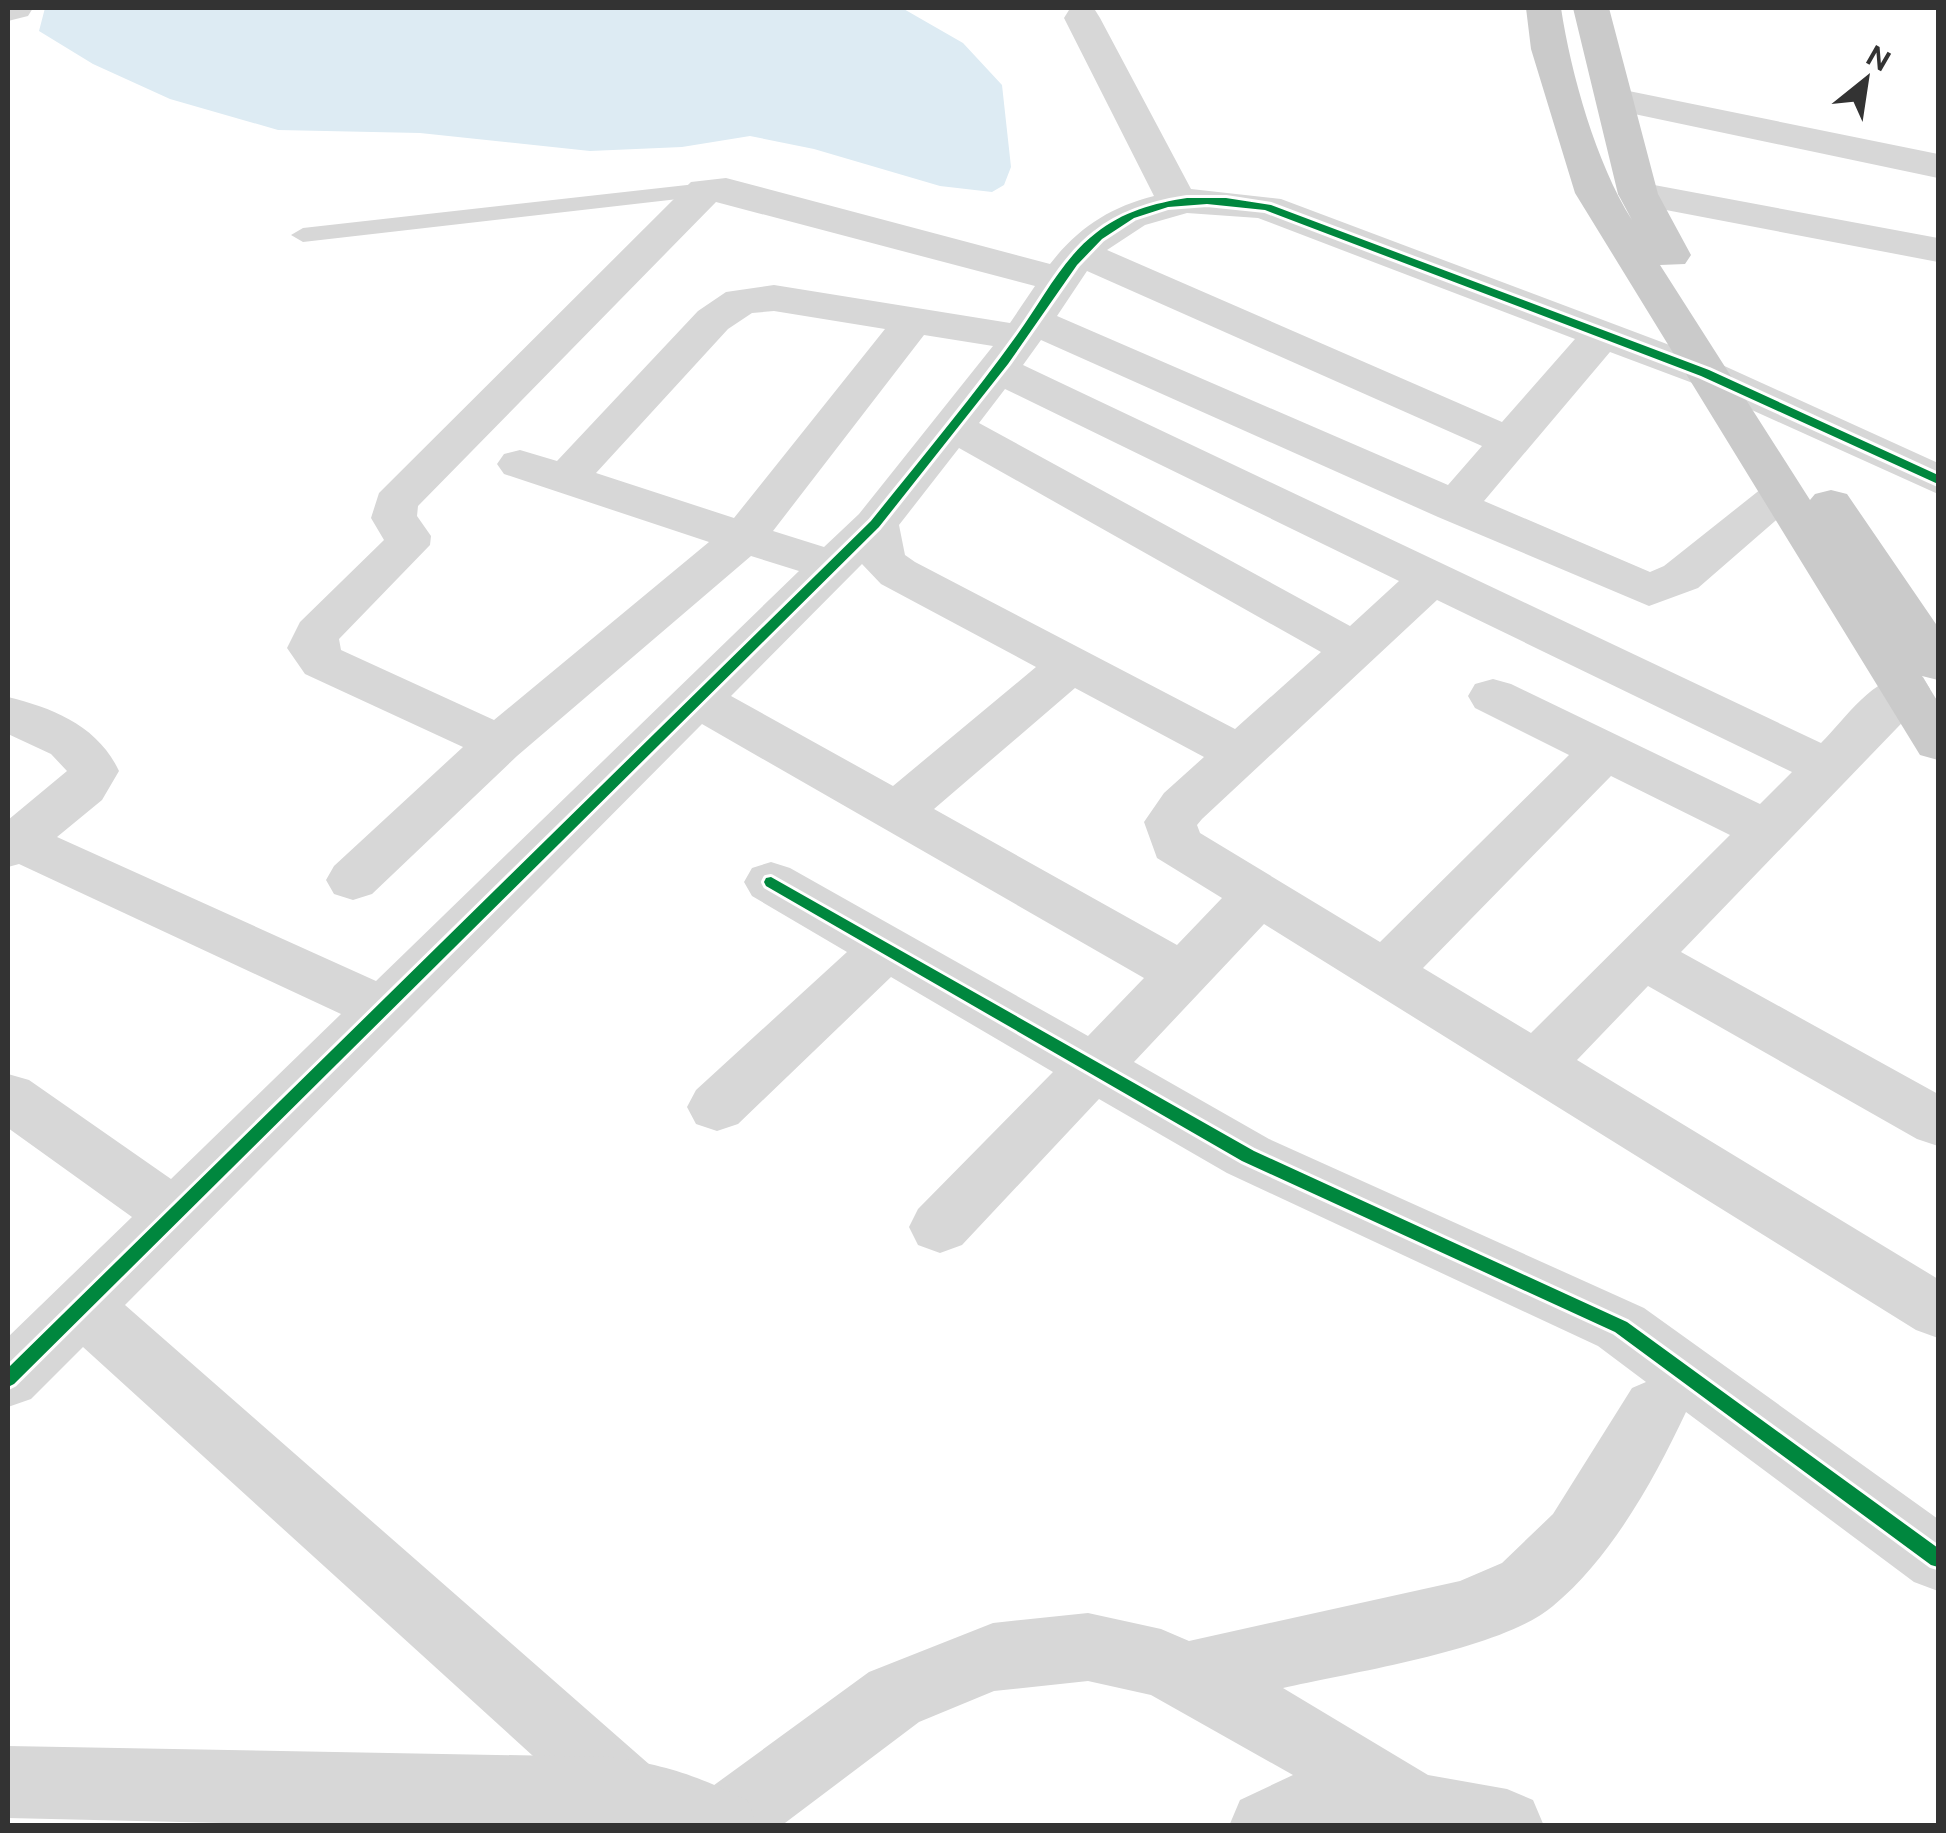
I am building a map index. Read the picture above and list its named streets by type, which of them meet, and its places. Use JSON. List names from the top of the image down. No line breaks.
{"north":"top right"}
